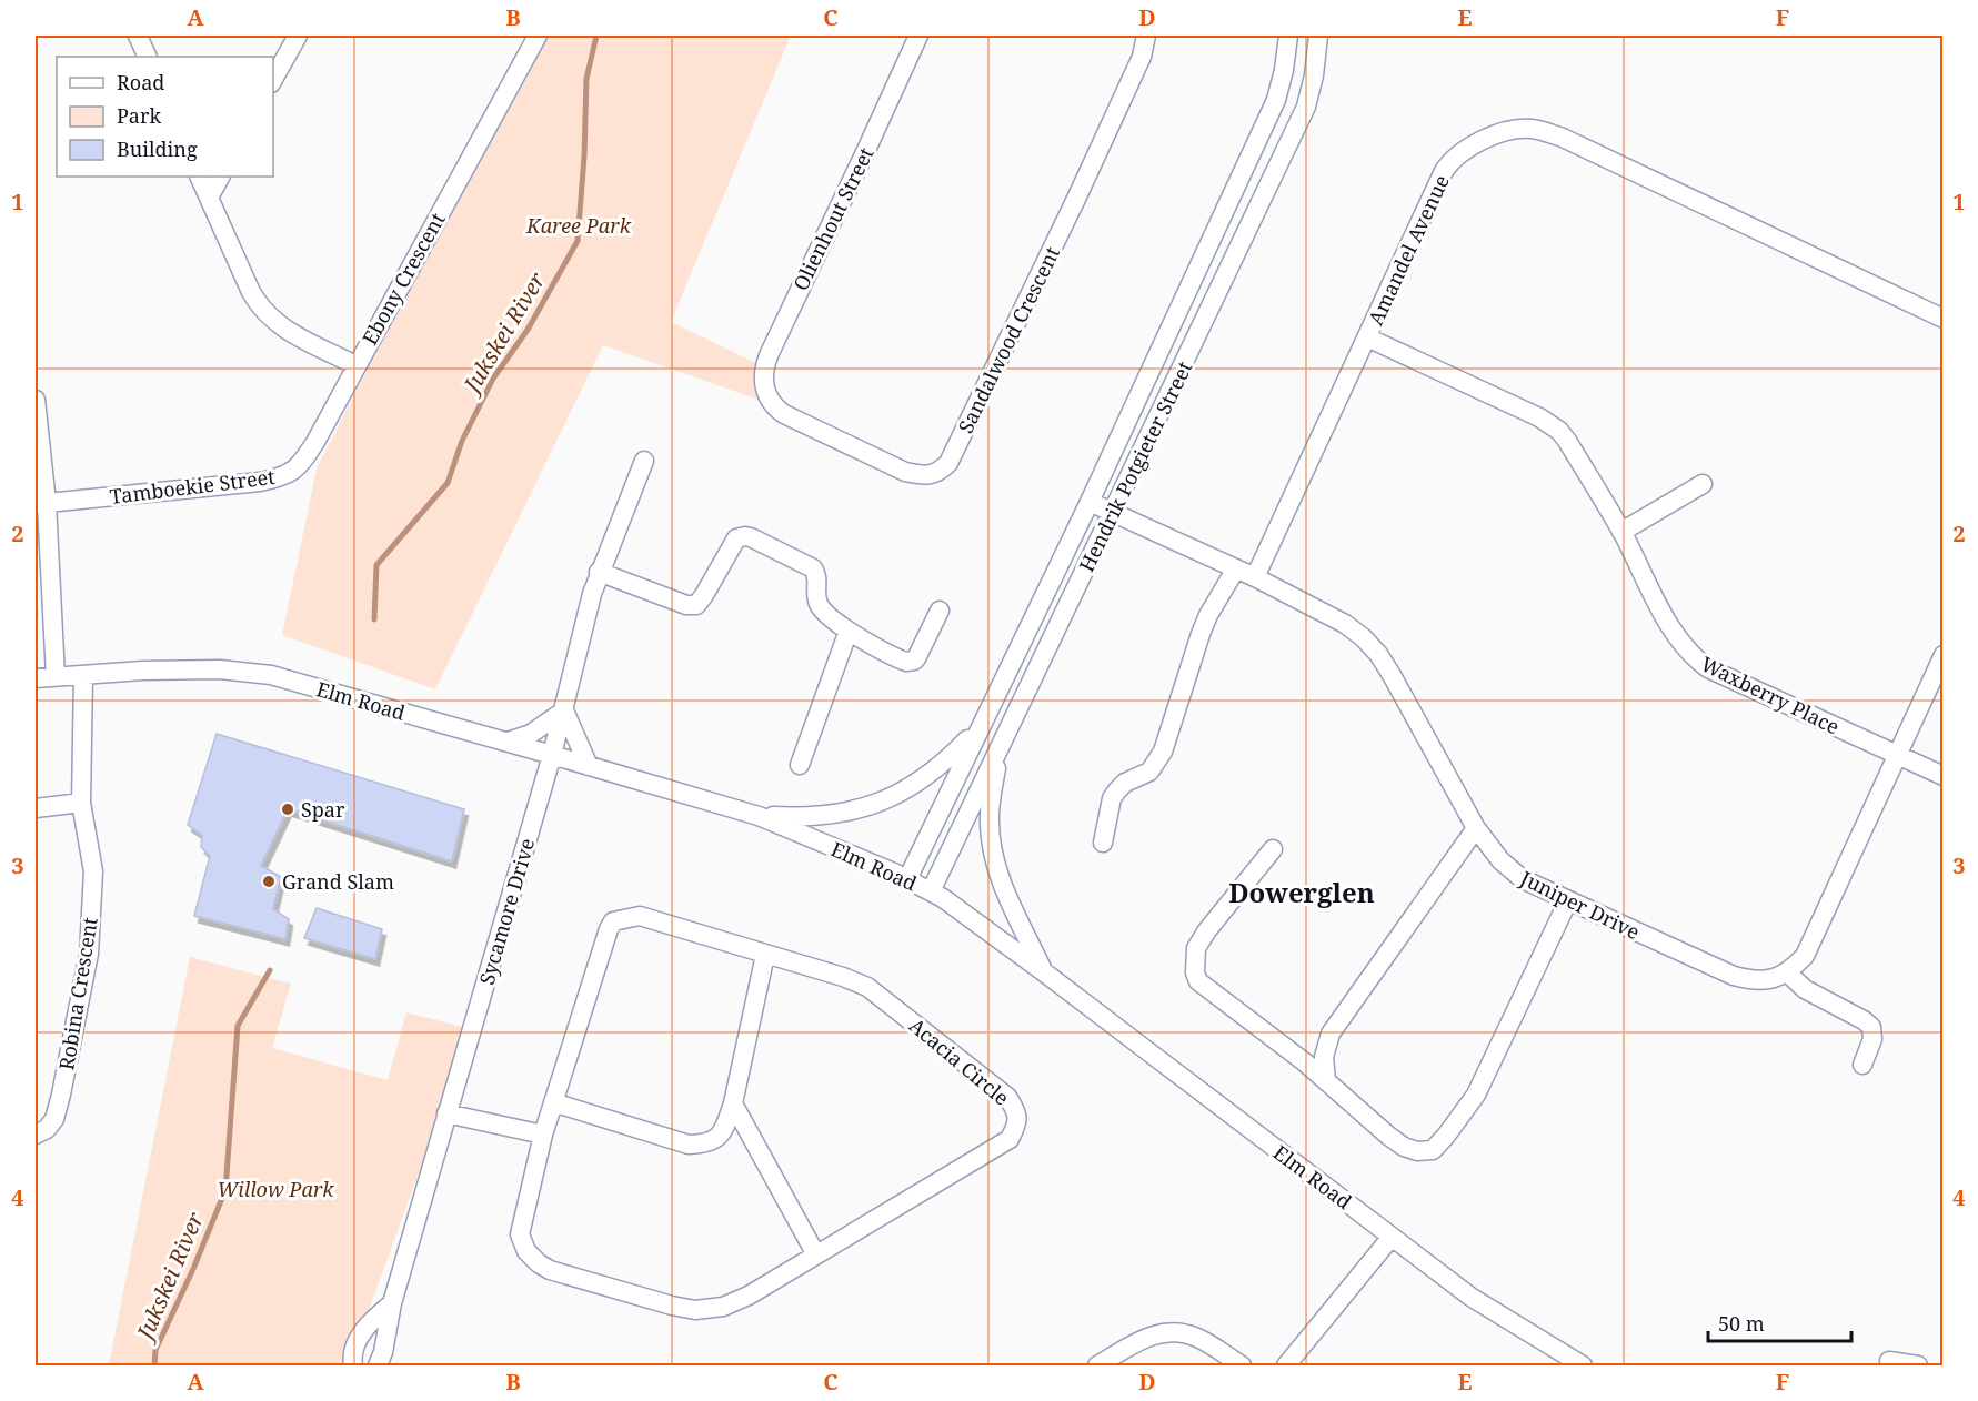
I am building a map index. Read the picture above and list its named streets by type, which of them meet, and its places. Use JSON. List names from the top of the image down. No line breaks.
{"streets":{"street":["Olienhout Street","Amandel Avenue","Ebony Crescent","Sandalwood Crescent","Hendrik Potgieter Street","Tamboekie Street","Waxberry Place","Elm Road","Juniper Drive","Sycamore Drive","Robina Crescent","Acacia Circle"]},"crossings":[["Olienhout Street","Sandalwood Crescent"],["Amandel Avenue","Waxberry Place"],["Amandel Avenue","Juniper Drive"],["Ebony Crescent","Tamboekie Street"],["Hendrik Potgieter Street","Elm Road"],["Hendrik Potgieter Street","Juniper Drive"],["Elm Road","Sycamore Drive"],["Elm Road","Robina Crescent"]],"districts":["Dowerglen"],"water":["Jukskei River"],"parks":["Karee Park","Willow Park"],"places":["Spar","Grand Slam"],"legend":["Road","Park","Building"],"scale_bar":"50 m","grid":{"columns":["A","B","C","D","E","F"],"rows":["1","2","3","4"]}}
